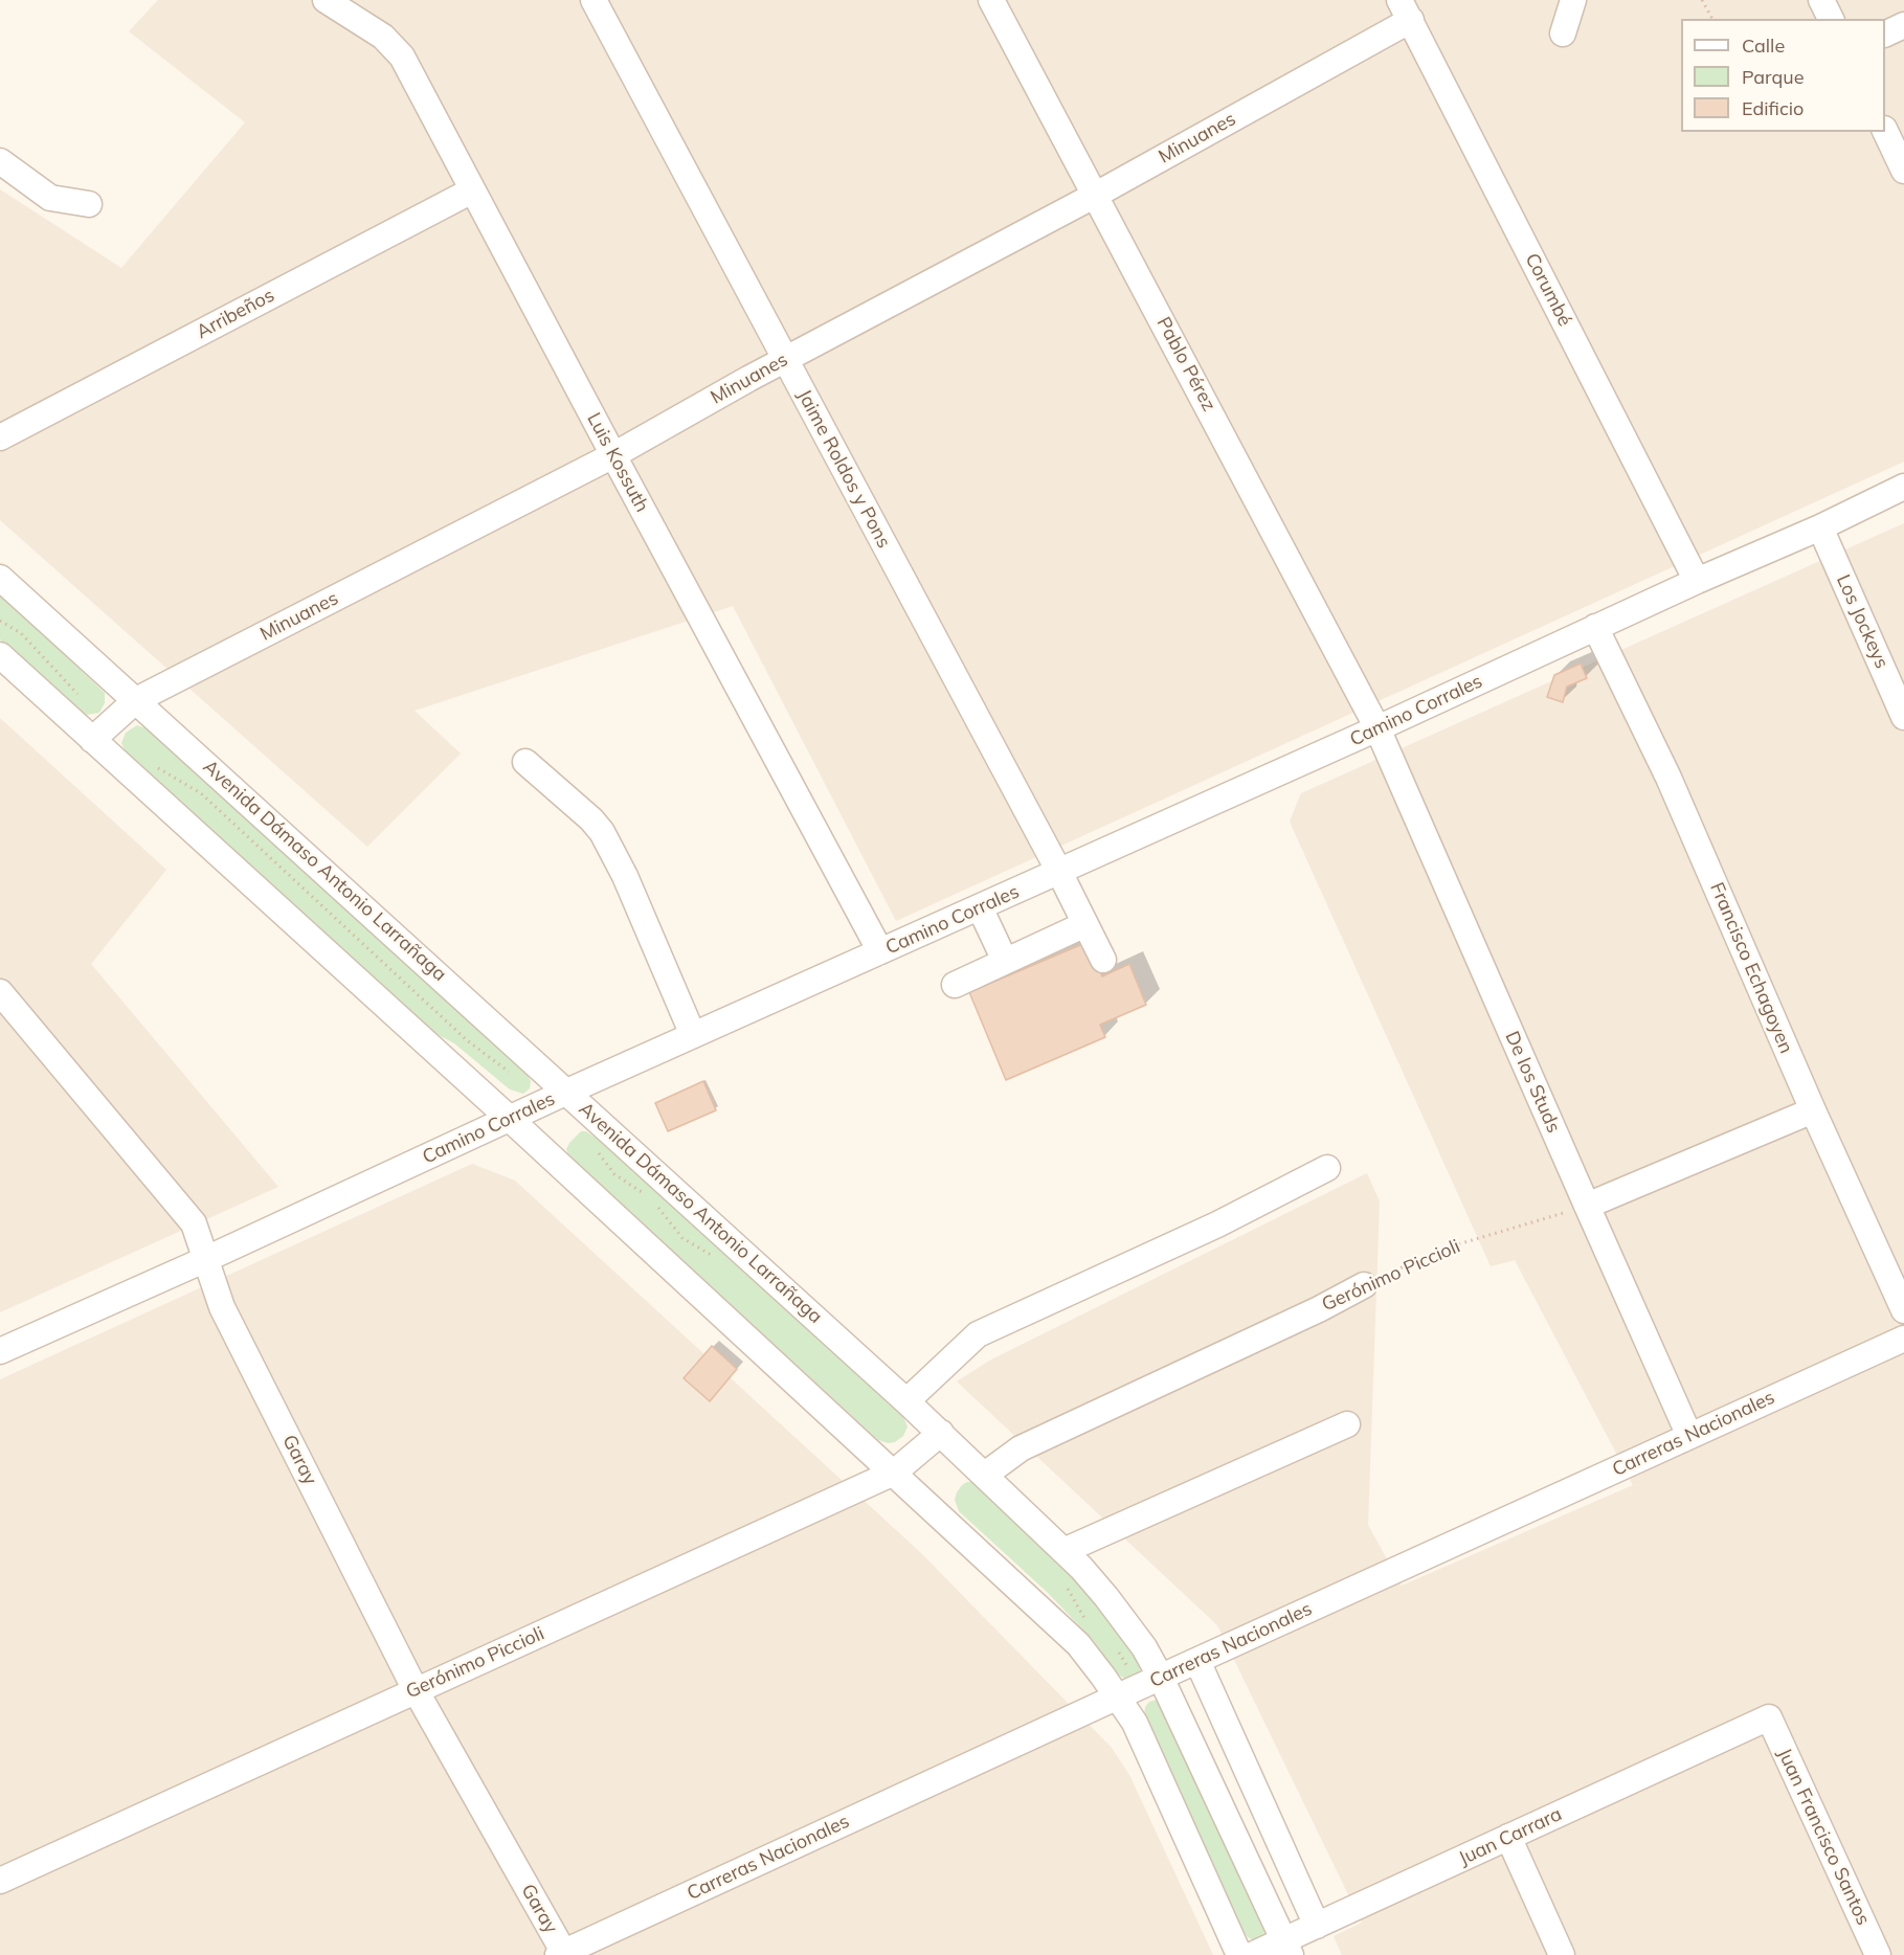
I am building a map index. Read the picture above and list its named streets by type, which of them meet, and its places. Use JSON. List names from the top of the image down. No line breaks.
{"streets":{"street":["Minuanes","Corumbé","Arribeños","Pablo Pérez","Luis Kossuth","Jaime Roldos y Pons","Los Jockeys","Camino Corrales","Avenida Dámaso Antonio Larrañaga","Francisco Echagoyen","De los Studs","Gerónimo Piccioli","Carreras Nacionales","Garay","Juan Carrara","Juan Francisco Santos"]},"crossings":[["Minuanes","Corumbé"],["Minuanes","Pablo Pérez"],["Minuanes","Luis Kossuth"],["Minuanes","Jaime Roldos y Pons"],["Minuanes","Avenida Dámaso Antonio Larrañaga"],["Corumbé","Camino Corrales"],["Arribeños","Luis Kossuth"],["Pablo Pérez","Camino Corrales"],["Pablo Pérez","De los Studs"],["Luis Kossuth","Camino Corrales"],["Jaime Roldos y Pons","Camino Corrales"],["Los Jockeys","Camino Corrales"],["Camino Corrales","Avenida Dámaso Antonio Larrañaga"],["Camino Corrales","Francisco Echagoyen"],["Camino Corrales","De los Studs"],["Camino Corrales","Garay"],["Avenida Dámaso Antonio Larrañaga","Gerónimo Piccioli"],["Avenida Dámaso Antonio Larrañaga","Carreras Nacionales"],["Avenida Dámaso Antonio Larrañaga","Juan Carrara"],["De los Studs","Gerónimo Piccioli"],["De los Studs","Carreras Nacionales"],["Gerónimo Piccioli","Garay"],["Carreras Nacionales","Garay"],["Juan Carrara","Juan Francisco Santos"]],"legend":["Calle","Parque","Edificio"]}
